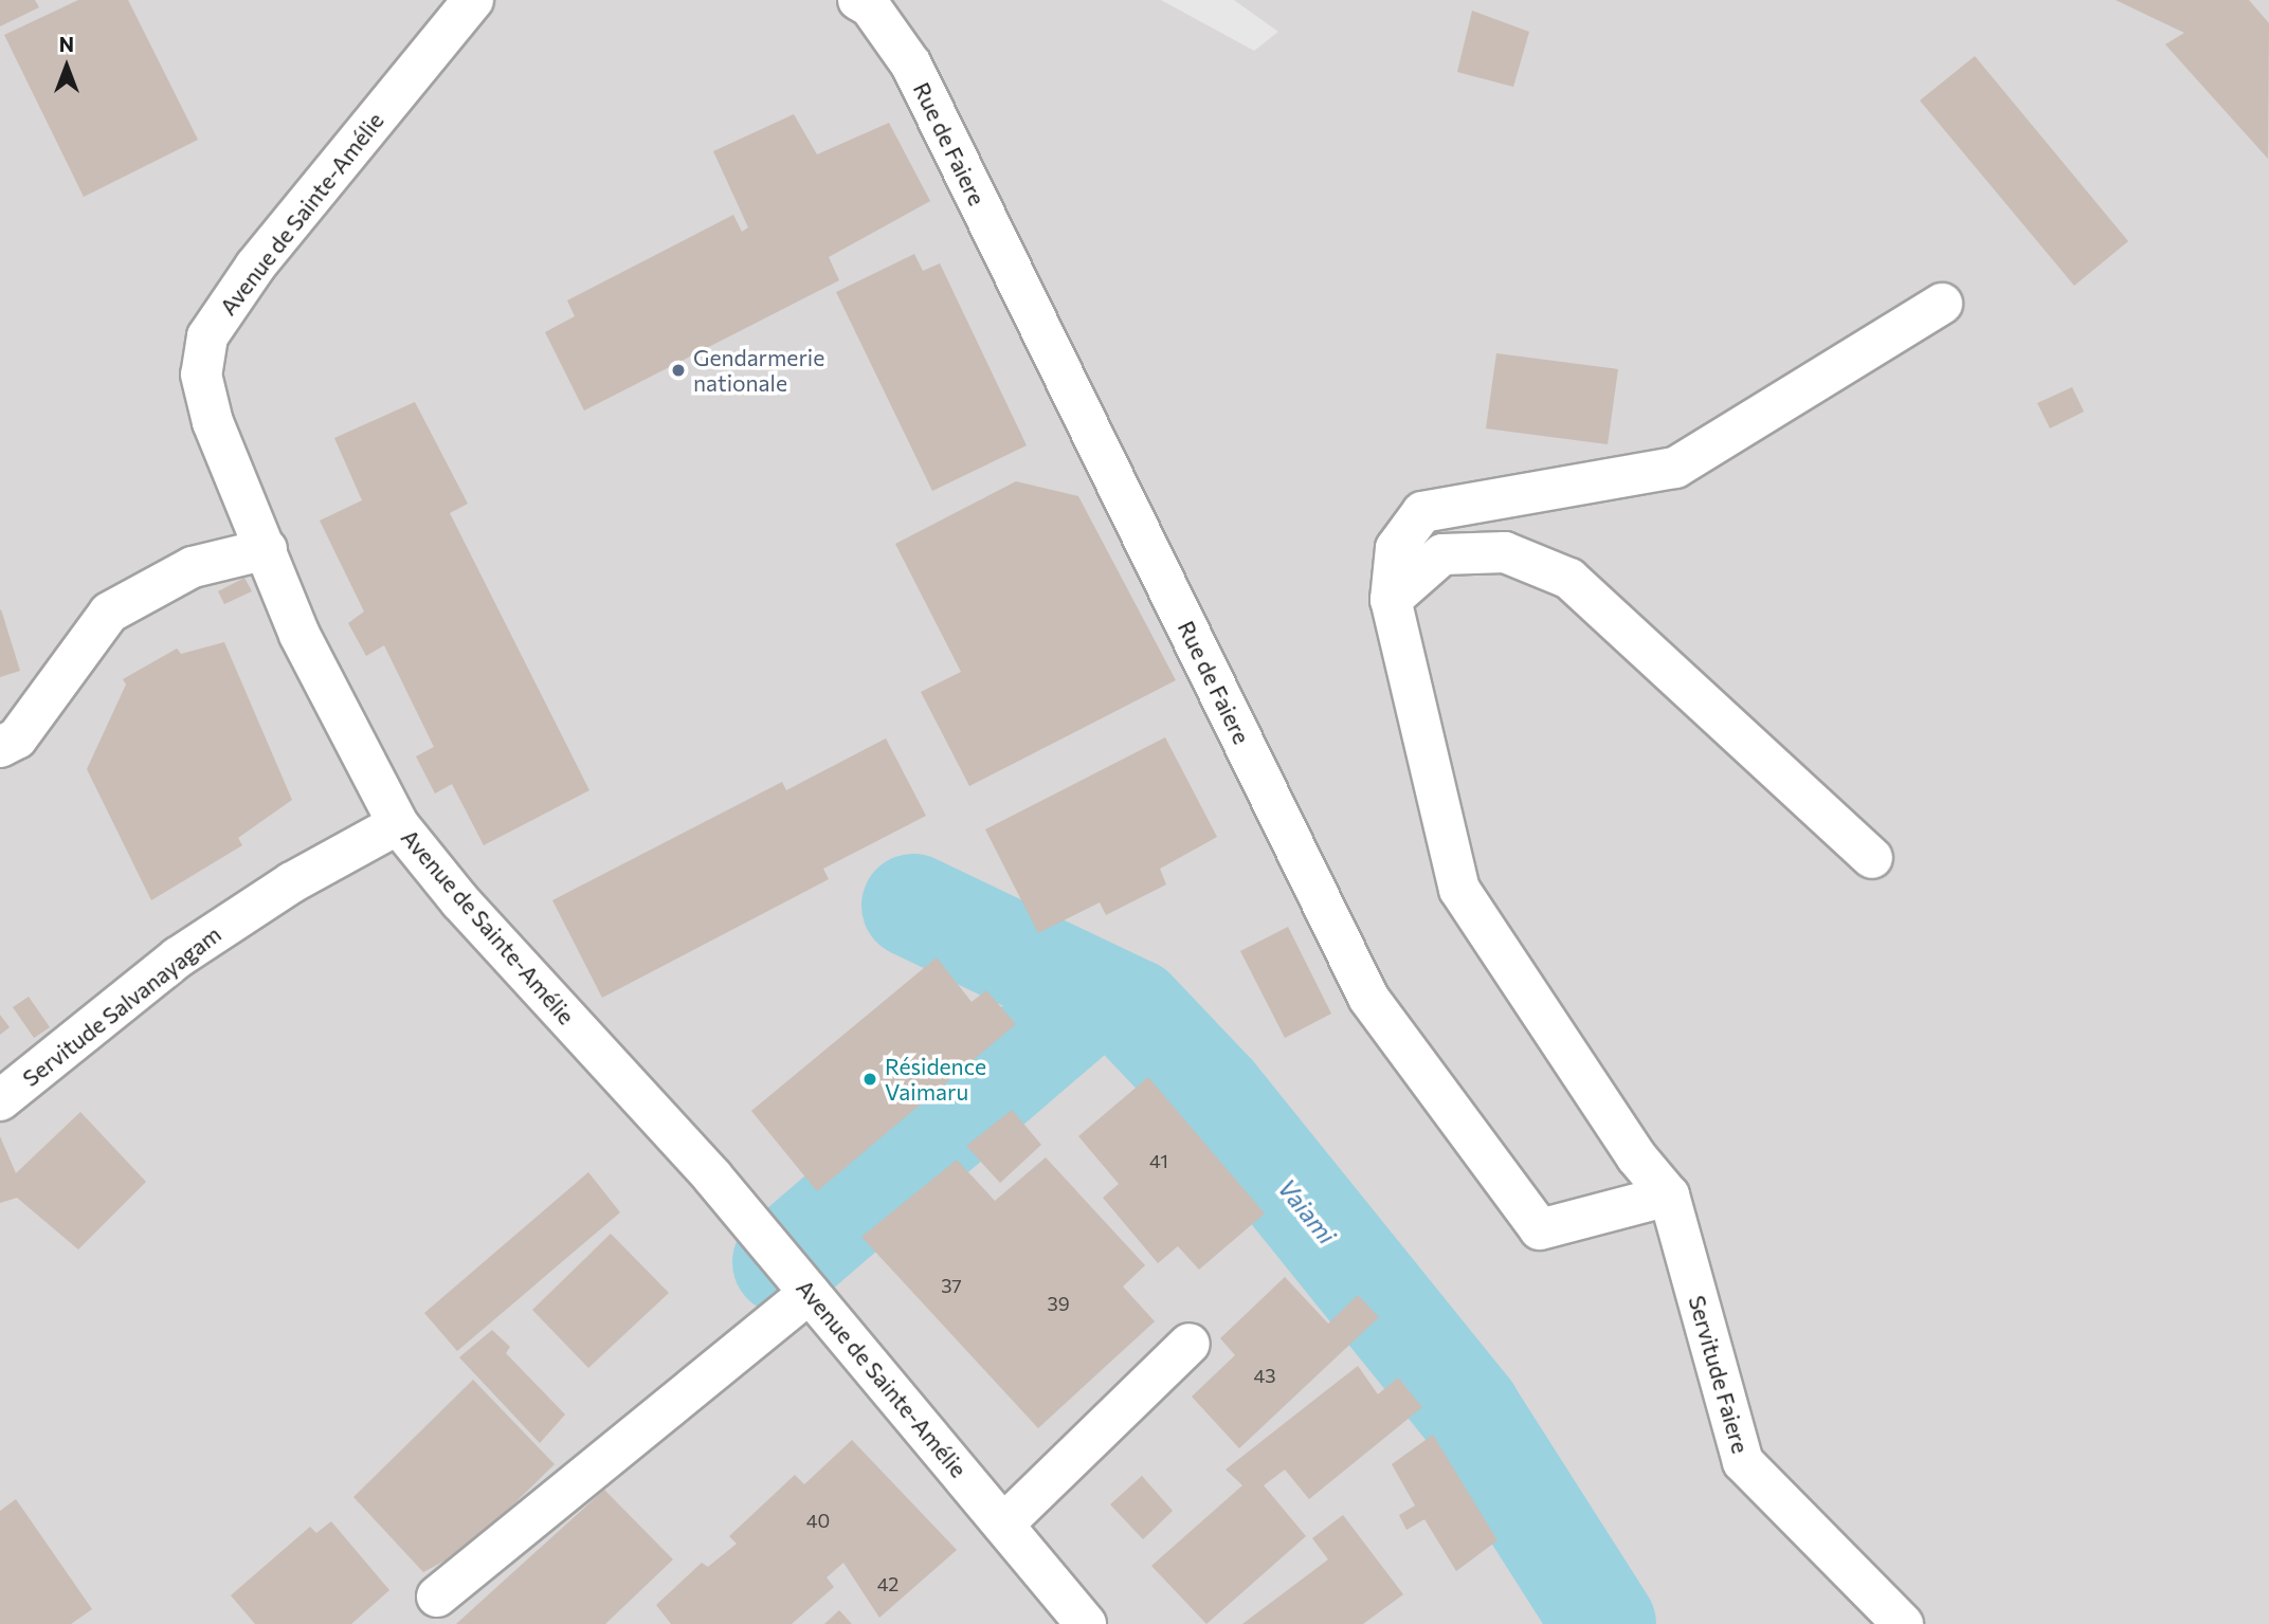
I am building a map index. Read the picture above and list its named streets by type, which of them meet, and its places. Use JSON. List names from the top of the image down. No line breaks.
{"streets":{"street":["Rue de Faiere","Avenue de Sainte-Amélie","Servitude Salvanayagam","Servitude Faiere"]},"crossings":[["Rue de Faiere","Servitude Faiere"],["Avenue de Sainte-Amélie","Servitude Salvanayagam"]],"water":["Vaiami"],"places":["Gendarmerie nationale","Résidence Vaimaru"],"house_numbers":["41","37","39","43","40","42"],"north":"top"}
